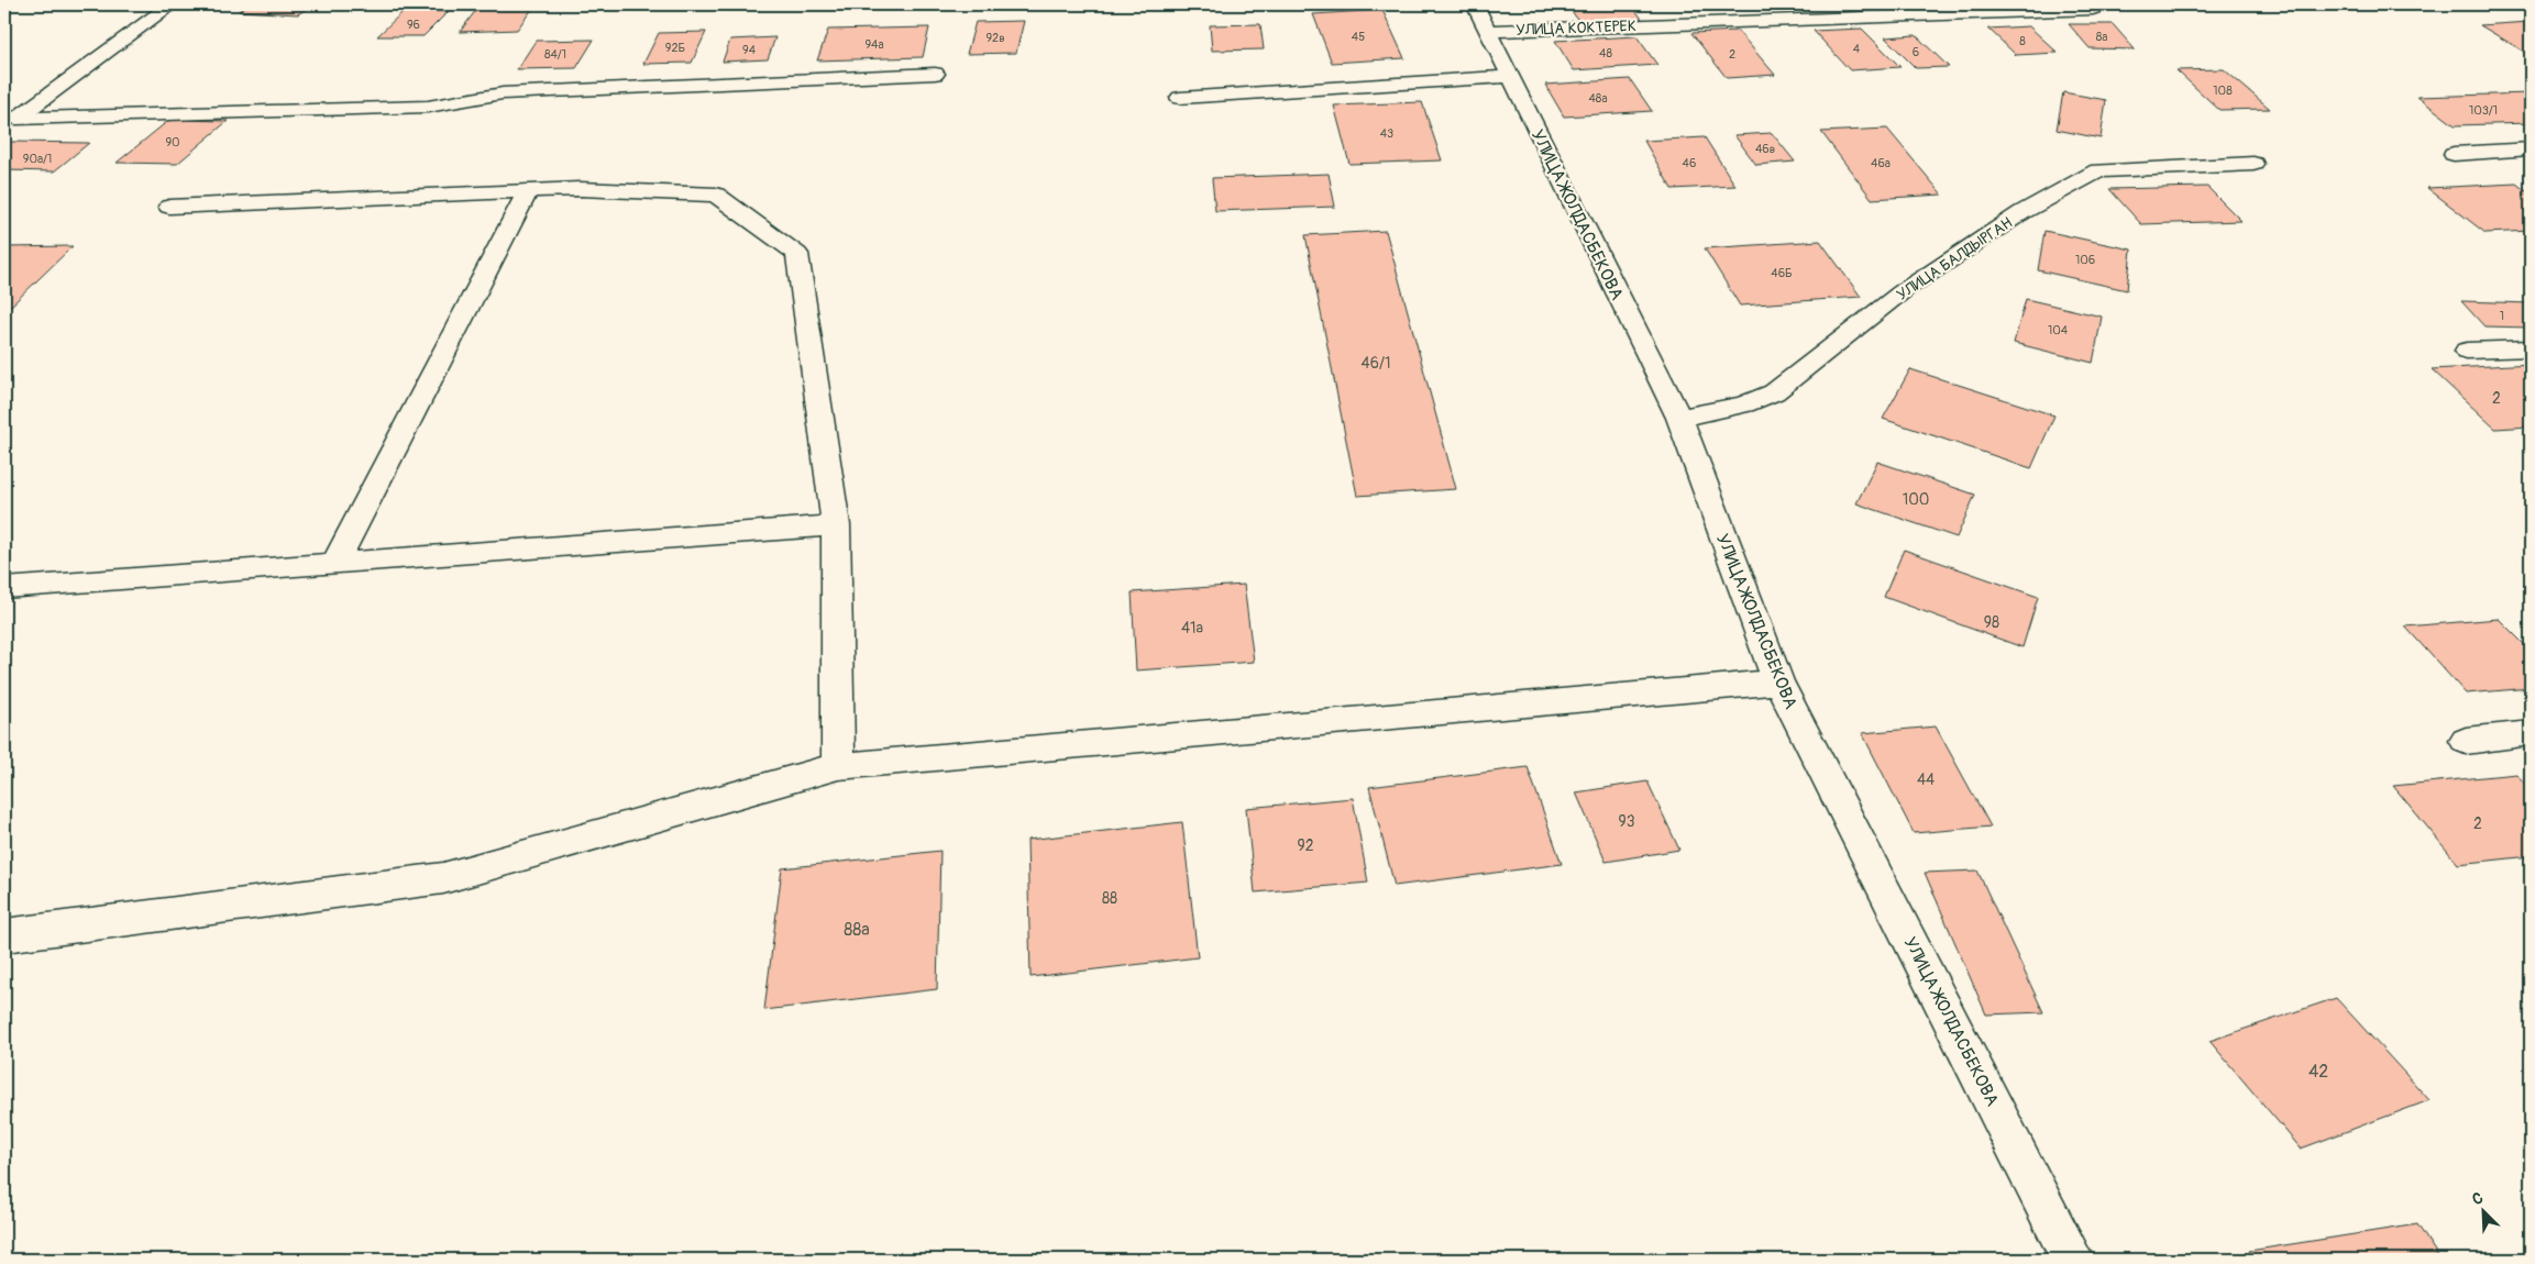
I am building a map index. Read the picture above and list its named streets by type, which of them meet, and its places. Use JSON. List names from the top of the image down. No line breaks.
{"streets":{"street":["УЛИЦА КОКТЕРЕК","УЛИЦА ЖОЛДАСБЕКОВА","УЛИЦА БАЛДЫРГАН"]},"crossings":[["УЛИЦА КОКТЕРЕК","УЛИЦА ЖОЛДАСБЕКОВА"],["УЛИЦА ЖОЛДАСБЕКОВА","УЛИЦА БАЛДЫРГАН"]],"house_numbers":["96","45","8а","92в","8","94а","92Б","4","94","6","48","84/1","2","108","48а","103/1","43","90","46в","90а/1","46","46а","106","46Б","1","104","46/1","2","100","98","41а","44","93","2","92","88","88а","42"],"north":"top left"}
